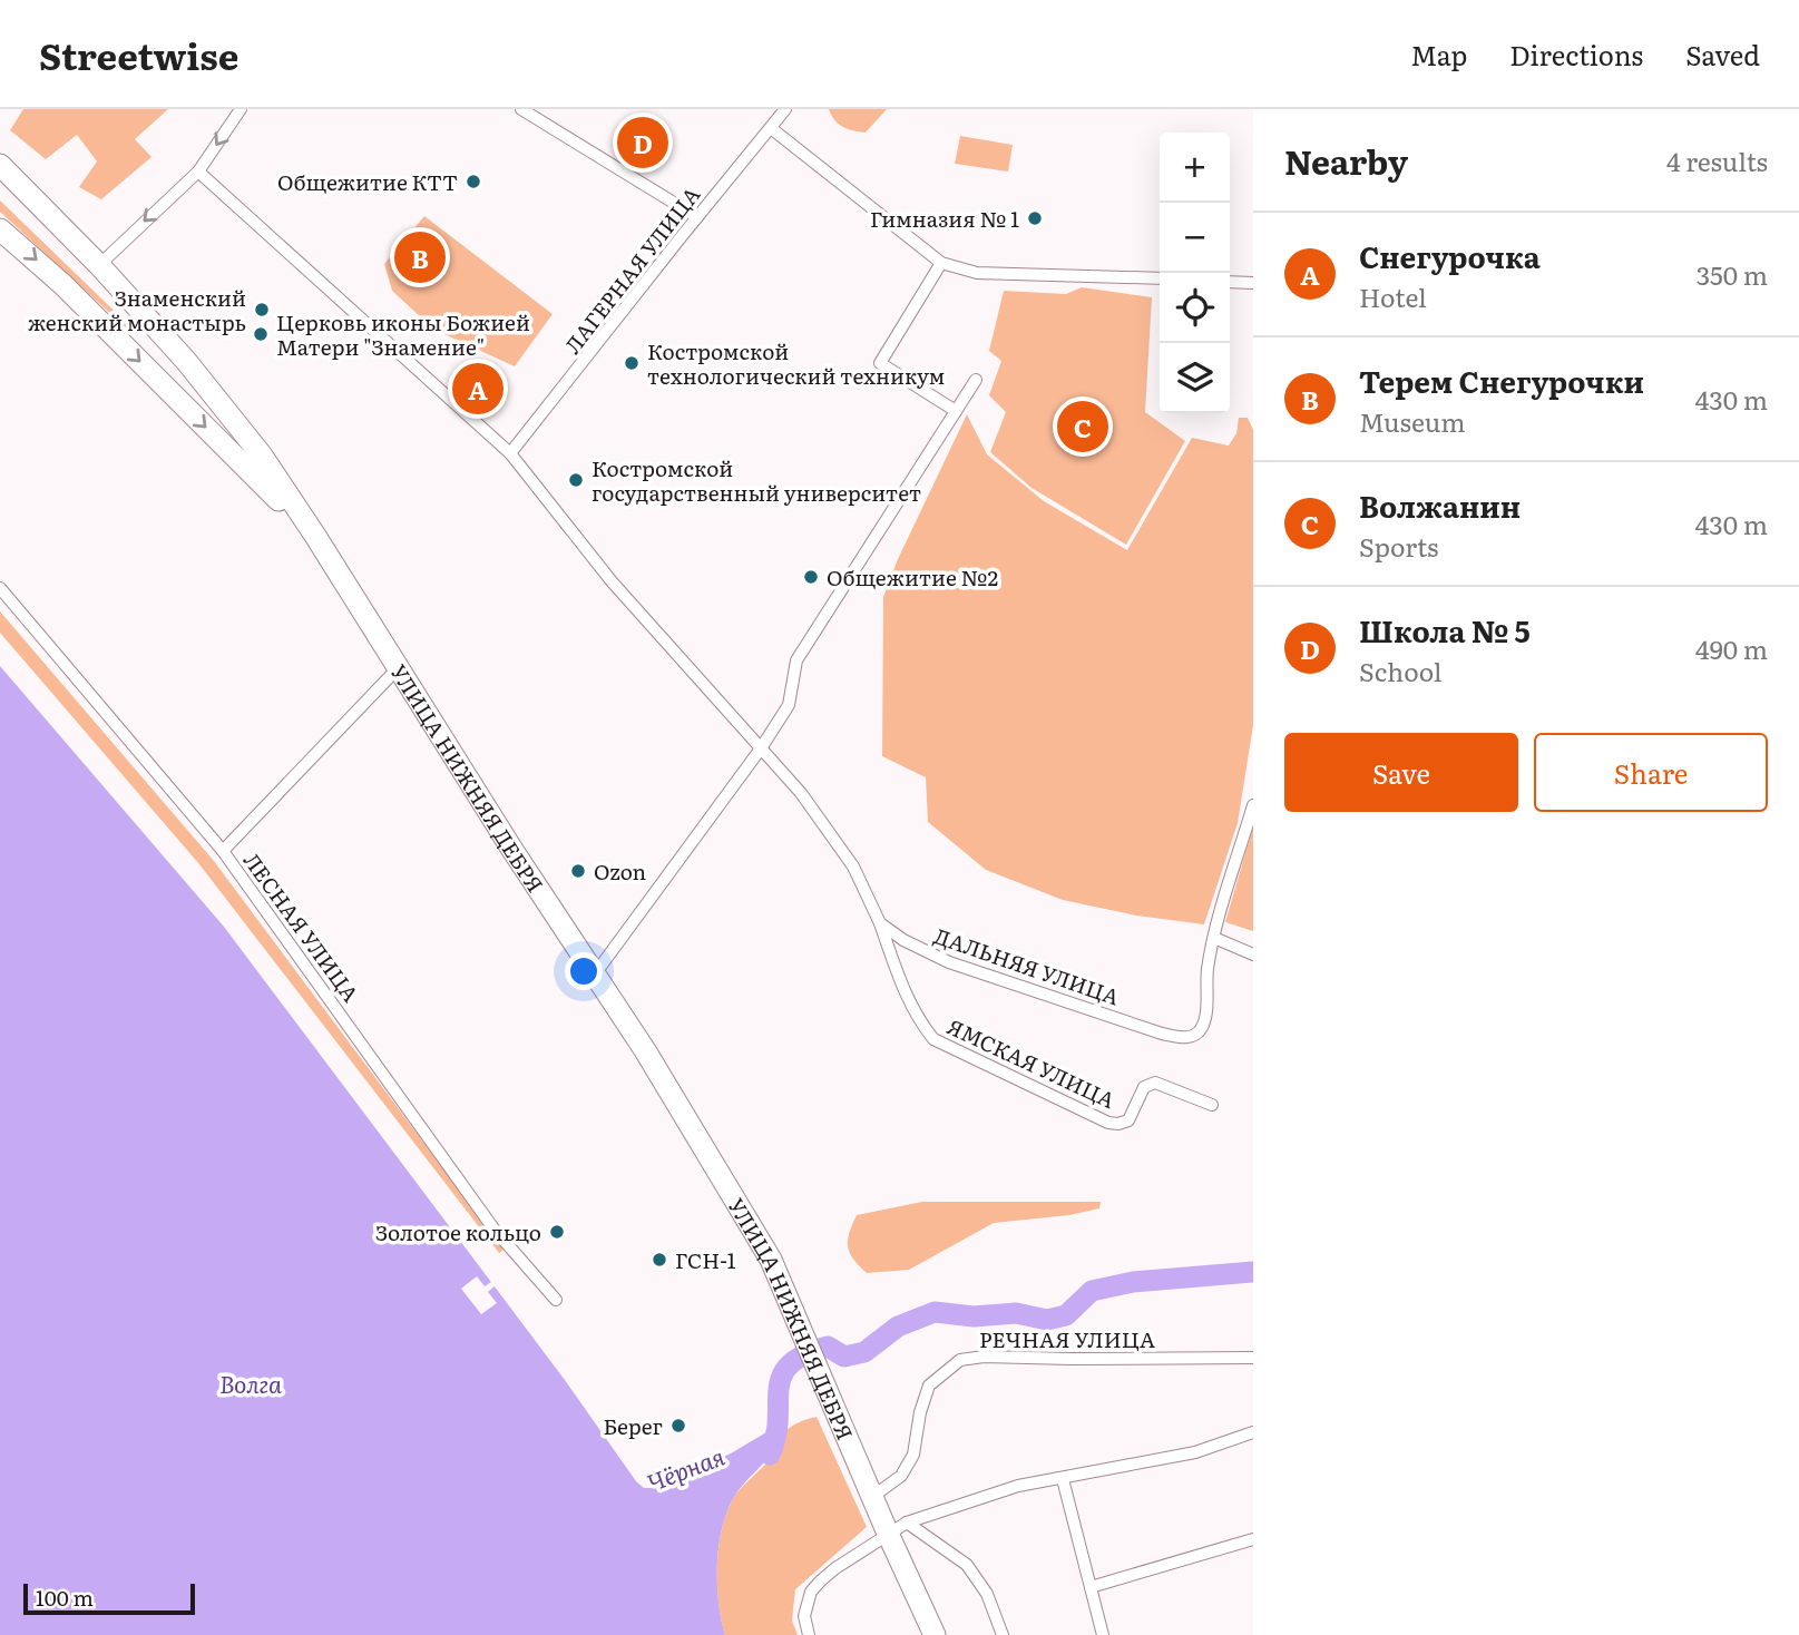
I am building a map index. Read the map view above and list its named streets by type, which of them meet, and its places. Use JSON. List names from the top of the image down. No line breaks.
{"streets":{"highway":["УЛИЦА НИЖНЯЯ ДЕБРЯ"],"street":["ЛАГЕРНАЯ УЛИЦА","ЛЕСНАЯ УЛИЦА","ДАЛЬНЯЯ УЛИЦА","ЯМСКАЯ УЛИЦА","РЕЧНАЯ УЛИЦА"]},"crossings":[["УЛИЦА НИЖНЯЯ ДЕБРЯ","РЕЧНАЯ УЛИЦА"],["ДАЛЬНЯЯ УЛИЦА","ЯМСКАЯ УЛИЦА"]],"water":["Волга","Чёрная"],"places":["Общежитие КТТ","Гимназия № 1","Знаменский женский монастырь","Церковь иконы Божией Матери \"Знамение\"","Костромской технологический техникум","Костромской государственный университет","Общежитие №2","Ozon","Золотое кольцо","ГСН-1","Берег"],"scale_bar":"100 m","page":{"header":"Streetwise","nav":["Map","Directions","Saved"],"heading":["Nearby","4 results"],"pins":["D","B","A","C"],"map_buttons":["+","−"],"list":[{"mark":"A","name":"Снегурочка","note":"Hotel","value":"350 m"},{"mark":"B","name":"Терем Cнегурочки","note":"Museum","value":"430 m"},{"mark":"C","name":"Волжанин","note":"Sports","value":"430 m"},{"mark":"D","name":"Школа № 5","note":"School","value":"490 m"}],"buttons":["Save","Share"],"scale":"100 m"}}
